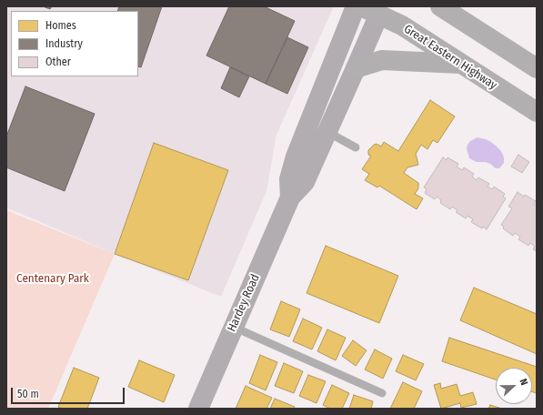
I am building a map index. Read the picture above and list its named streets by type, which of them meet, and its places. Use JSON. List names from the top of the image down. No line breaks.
{"streets":{"highway":["Great Eastern Highway"],"main road":["Hardey Road"]},"crossings":[["Great Eastern Highway","Hardey Road"]],"parks":["Centenary Park"],"legend":["Homes","Industry","Other"],"scale_bar":"50 m","north":"right"}
